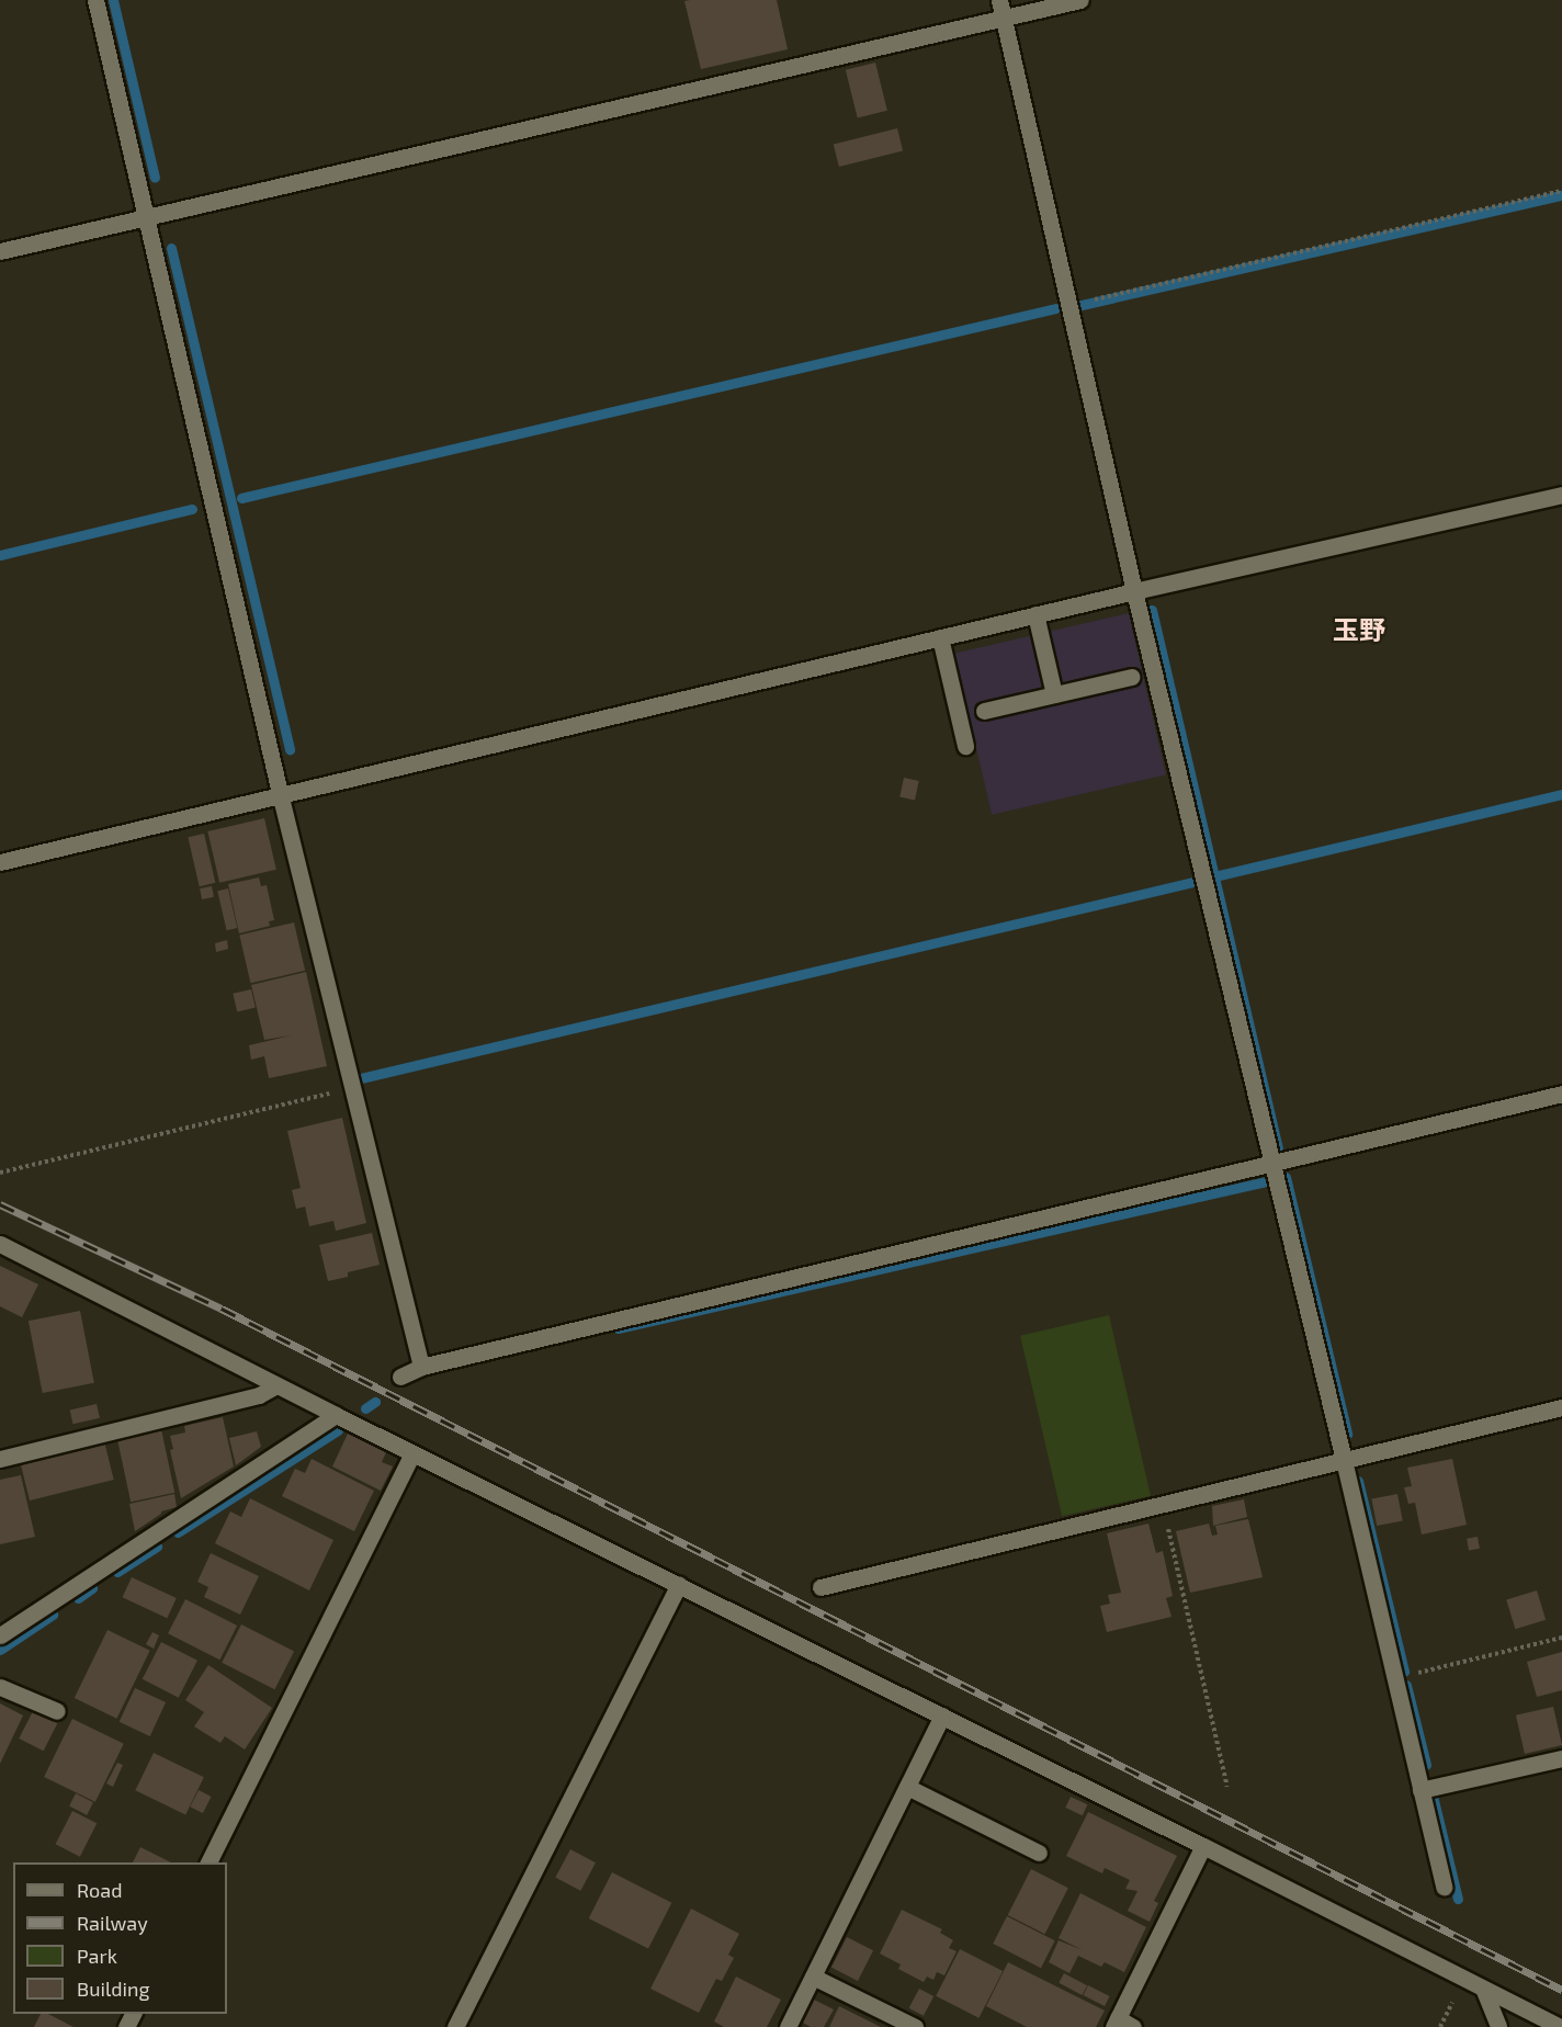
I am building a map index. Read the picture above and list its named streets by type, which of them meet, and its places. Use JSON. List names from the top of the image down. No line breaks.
{"districts":["玉野"],"legend":["Road","Railway","Park","Building"]}
